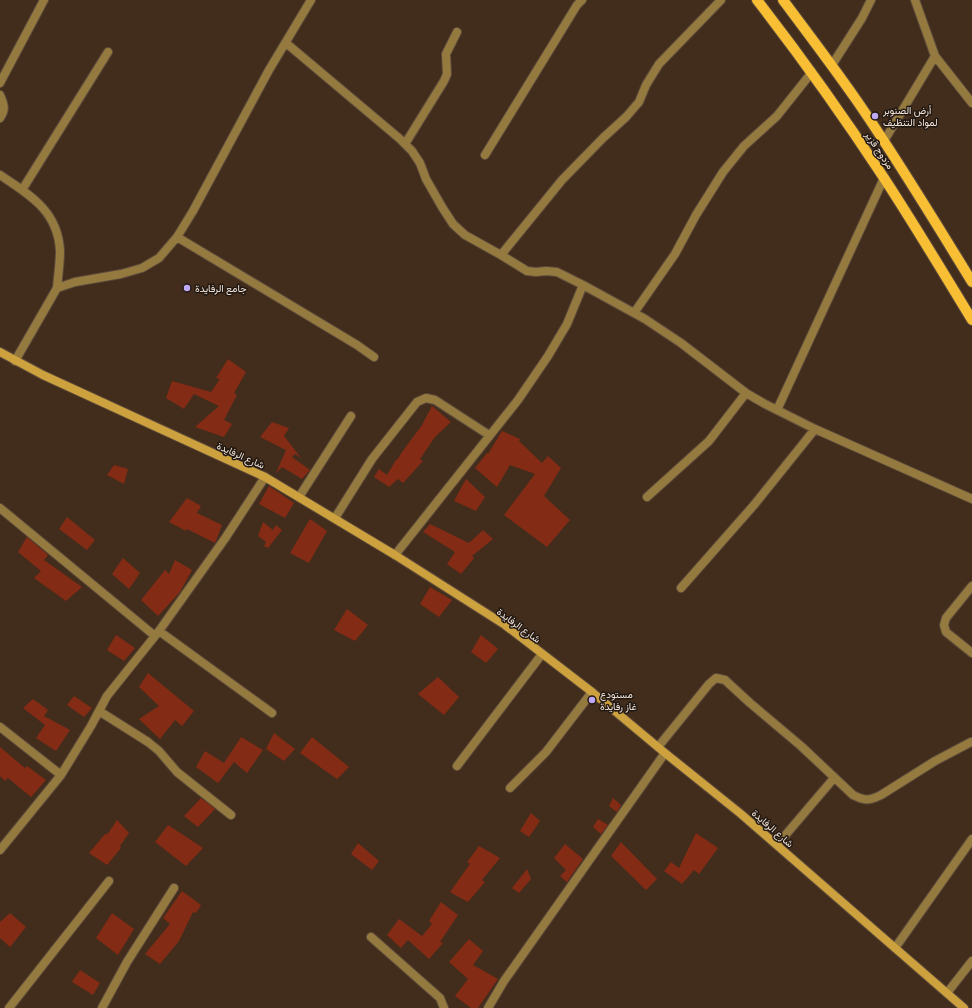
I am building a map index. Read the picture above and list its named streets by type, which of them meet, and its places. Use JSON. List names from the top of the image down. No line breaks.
{"streets":{"main road":["مزدوج قزير"],"street":["شارع الرفايدة"]},"places":["أرض الصنوبر لمواد التنظيف","جامع الرفايدة","مستودع غاز رفايدة"]}
